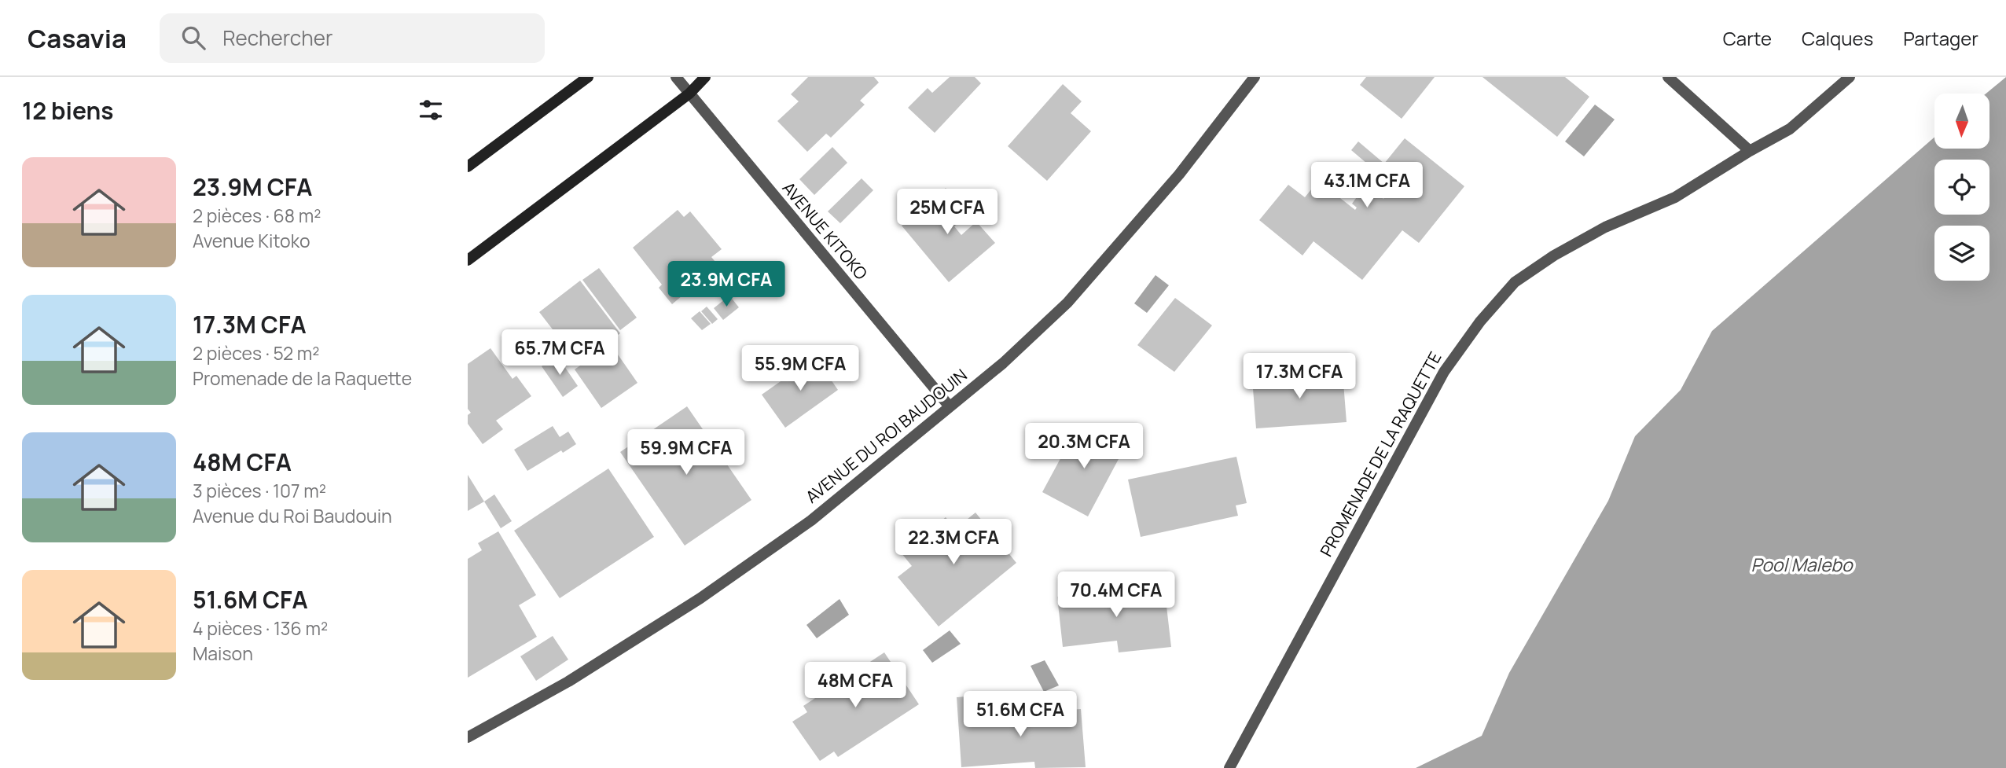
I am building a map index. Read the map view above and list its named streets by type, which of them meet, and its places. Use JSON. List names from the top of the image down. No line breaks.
{"streets":{"street":["AVENUE KITOKO","AVENUE DU ROI BAUDOUIN","PROMENADE DE LA RAQUETTE"]},"crossings":[["AVENUE KITOKO","AVENUE DU ROI BAUDOUIN"]],"water":["Pool Malebo"],"north":"bottom","page":{"header":"Casavia","search":"Rechercher","nav":["Carte","Calques","Partager"],"heading":"12 biens","list":[{"name":"23.9M CFA","note":"2 pièces · 68 m² · Avenue Kitoko"},{"name":"17.3M CFA","note":"2 pièces · 52 m² · Promenade de la Raquette"},{"name":"48M CFA","note":"3 pièces · 107 m² · Avenue du Roi Baudouin"},{"name":"51.6M CFA","note":"4 pièces · 136 m² · Maison"}],"price":["43.1M CFA","25M CFA","23.9M CFA","65.7M CFA","55.9M CFA","17.3M CFA","20.3M CFA","59.9M CFA","22.3M CFA","70.4M CFA","48M CFA","51.6M CFA"]}}
